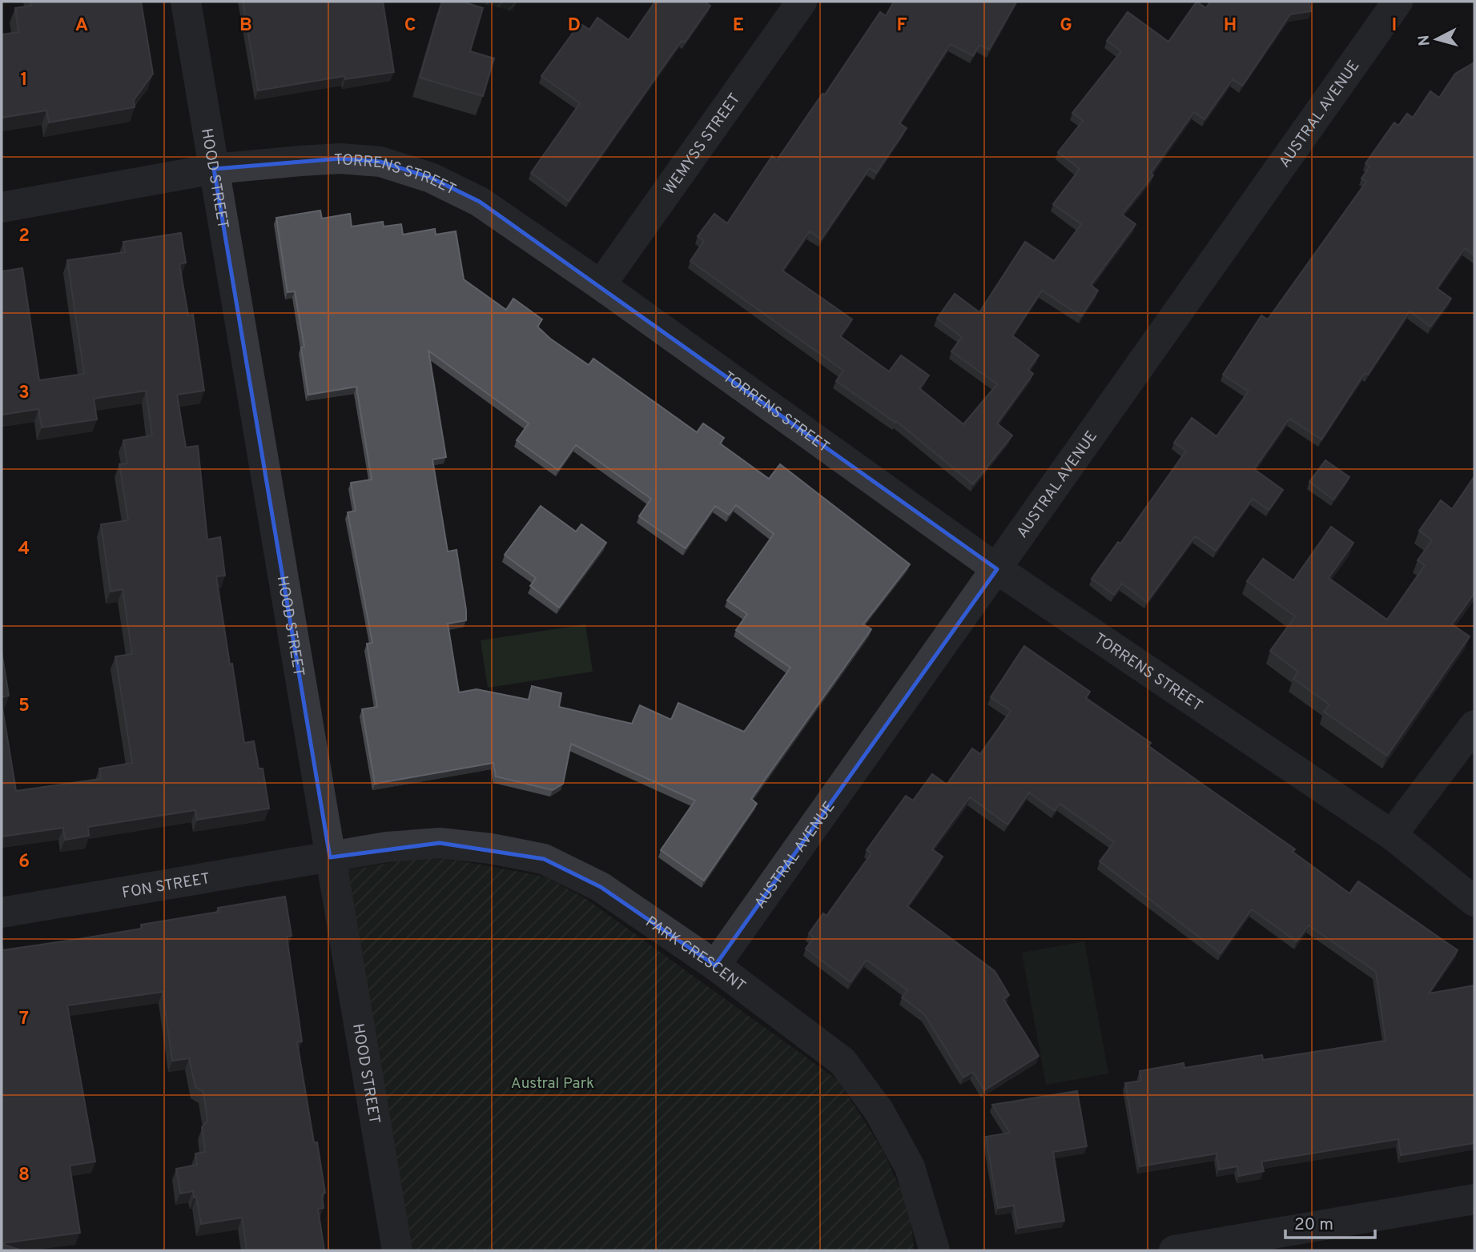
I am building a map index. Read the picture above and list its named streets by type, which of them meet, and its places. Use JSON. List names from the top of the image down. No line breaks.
{"streets":{"street":["AUSTRAL AVENUE","WEMYSS STREET","TORRENS STREET","HOOD STREET","FON STREET","PARK CRESCENT"]},"crossings":[["AUSTRAL AVENUE","TORRENS STREET"],["AUSTRAL AVENUE","PARK CRESCENT"],["WEMYSS STREET","TORRENS STREET"],["TORRENS STREET","HOOD STREET"],["HOOD STREET","FON STREET"],["HOOD STREET","PARK CRESCENT"],["FON STREET","PARK CRESCENT"]],"parks":["Austral Park"],"scale_bar":"20 m","north":"left","grid":{"columns":["A","B","C","D","E","F","G","H","I"],"rows":["1","2","3","4","5","6","7","8"]}}
